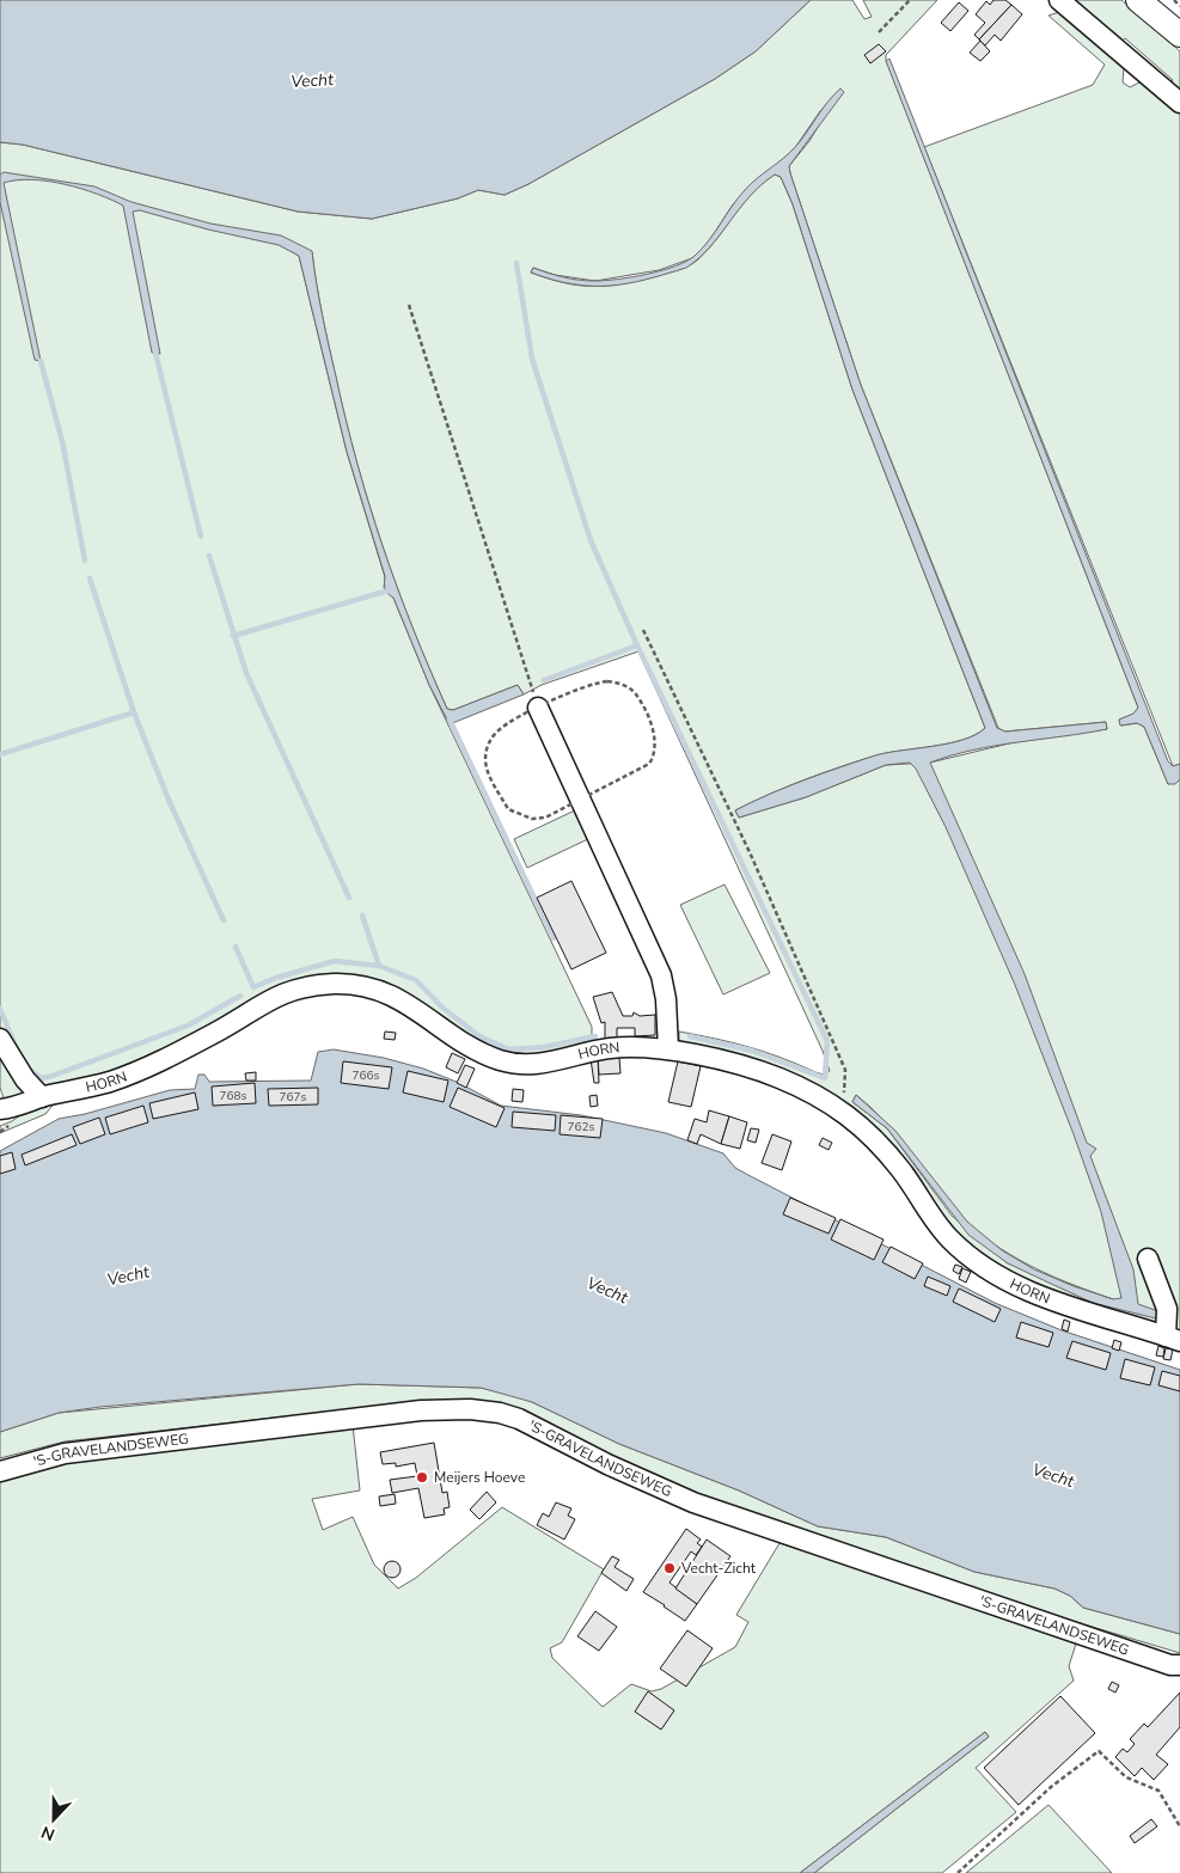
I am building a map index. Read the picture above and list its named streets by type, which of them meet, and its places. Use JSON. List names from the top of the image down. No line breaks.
{"streets":{"street":["HORN","'S-GRAVELANDSEWEG"]},"water":["Vecht"],"places":["Meijers Hoeve","Vecht-Zicht"],"house_numbers":["766s","768s","767s","762s"],"north":"bottom"}
